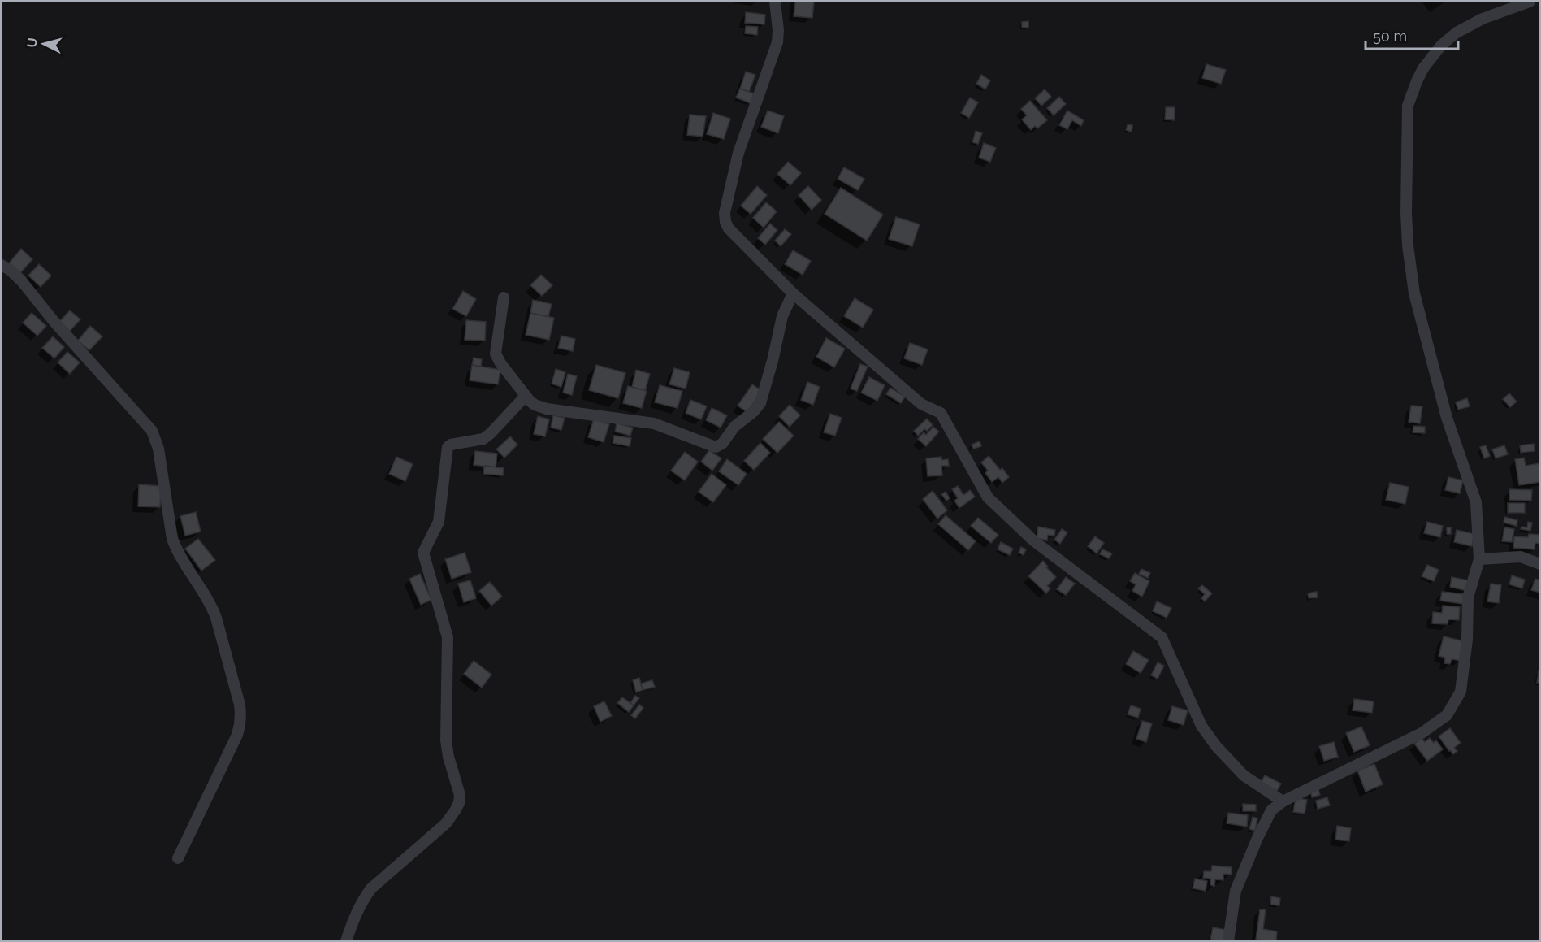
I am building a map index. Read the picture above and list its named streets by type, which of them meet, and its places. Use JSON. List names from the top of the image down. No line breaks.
{"scale_bar":"50 m","north":"left"}
